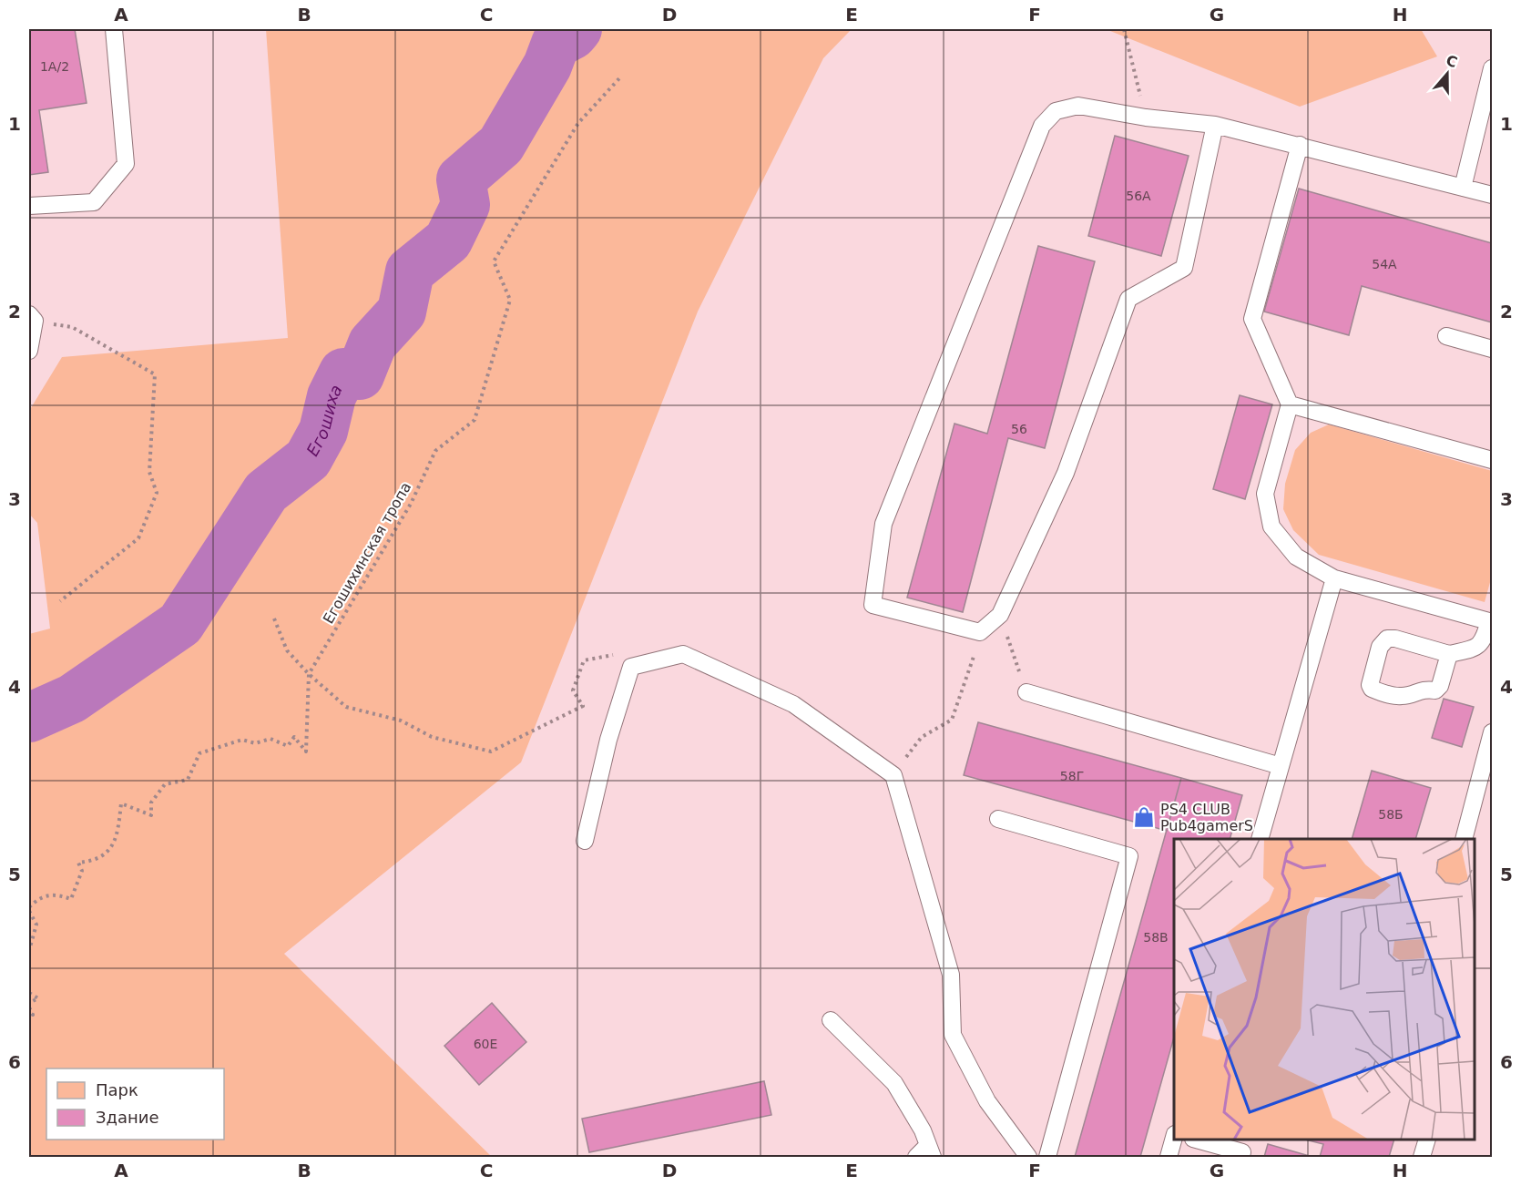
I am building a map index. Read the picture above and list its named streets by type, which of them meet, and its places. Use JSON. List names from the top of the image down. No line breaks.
{"streets":{"path":["Егошихинская тропа"]},"water":["Егошиха"],"places":{"shop":["PS4 CLUB Pub4gamerS"]},"house_numbers":["1А/2","56А","54А","56","58Г","58Б","58В","60Е"],"legend":["Парк","Здание"],"north":"top","grid":{"columns":["A","B","C","D","E","F","G","H"],"rows":["1","2","3","4","5","6"]}}
